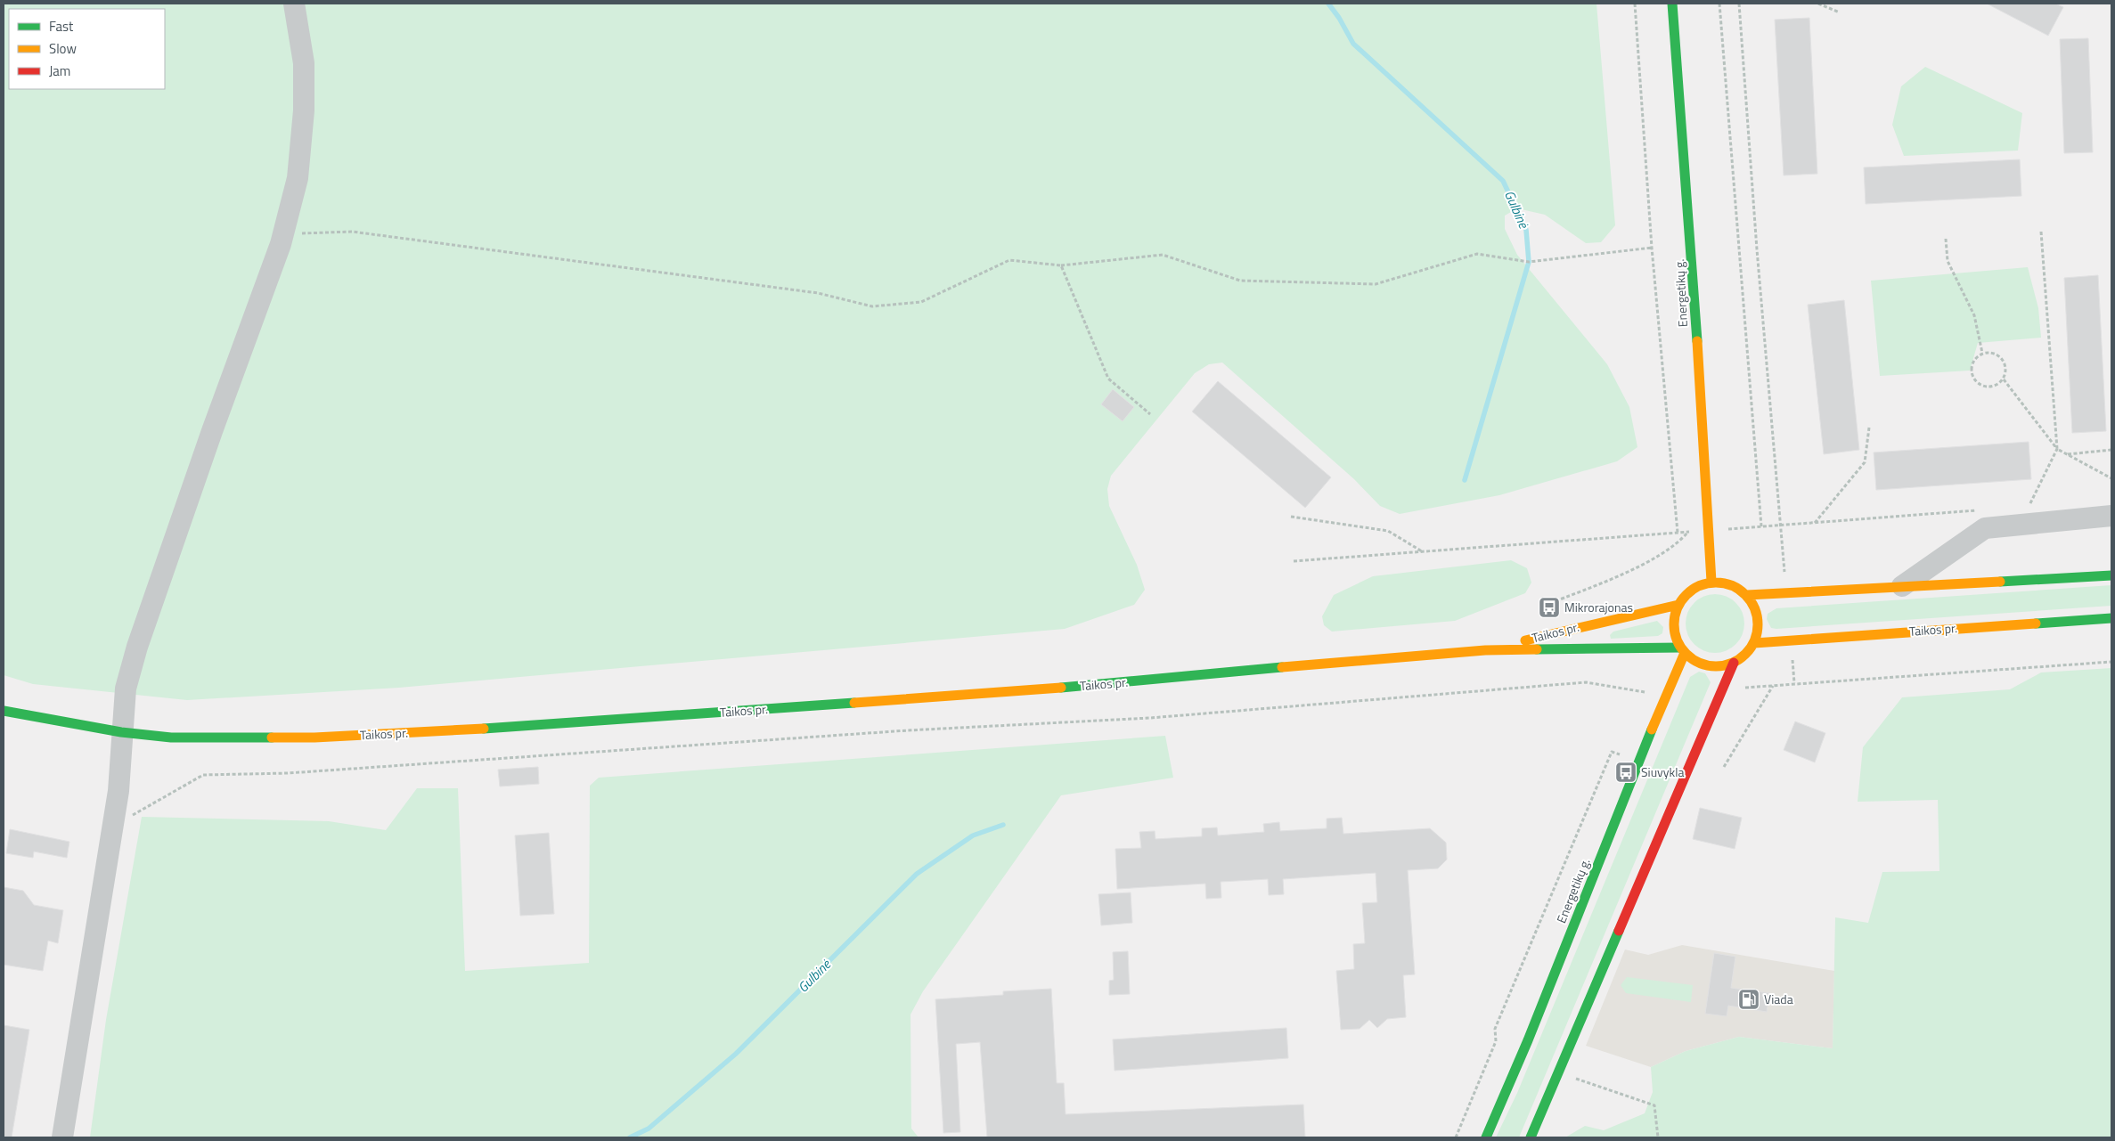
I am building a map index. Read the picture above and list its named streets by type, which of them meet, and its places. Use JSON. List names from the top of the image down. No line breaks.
{"streets":{"main road":["Energetikų g.","Taikos pr."]},"crossings":[["Energetikų g.","Taikos pr."]],"water":["Gulbinė"],"places":{"bus stop":["Mikrorajonas","Siuvykla"],"fuel station":["Viada"]},"legend":["Fast","Slow","Jam"]}
